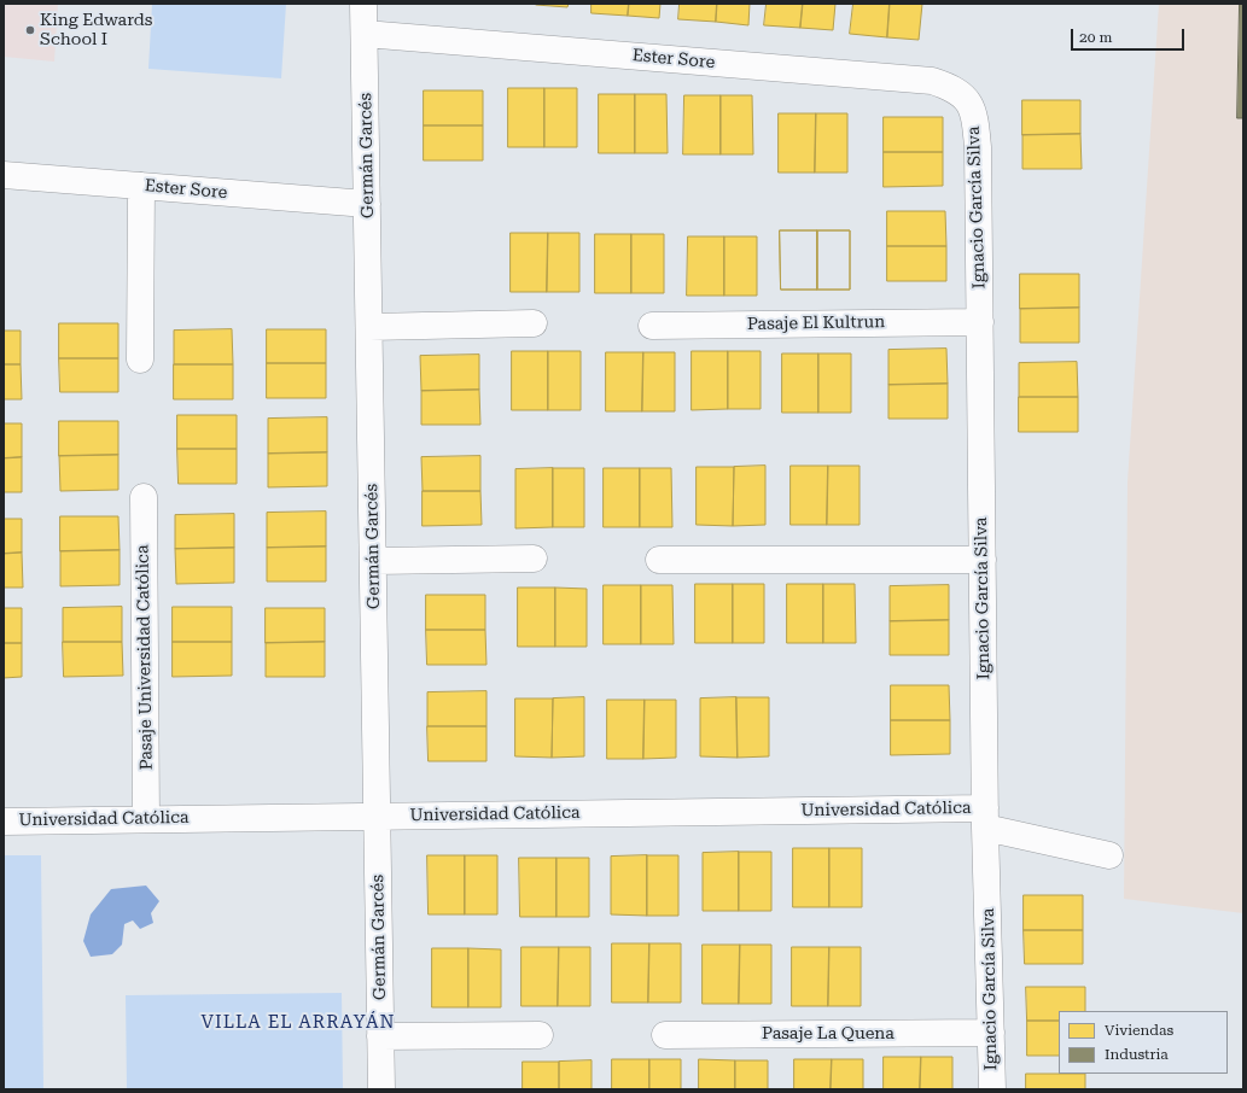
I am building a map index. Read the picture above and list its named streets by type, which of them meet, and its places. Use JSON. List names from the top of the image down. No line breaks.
{"streets":{"street":["Ester Sore","Germán Garcés","Ignacio García Silva","Pasaje El Kultrun","Pasaje Universidad Católica","Universidad Católica","Pasaje La Quena"]},"crossings":[["Ester Sore","Germán Garcés"],["Ester Sore","Ignacio García Silva"],["Germán Garcés","Universidad Católica"],["Ignacio García Silva","Pasaje El Kultrun"],["Ignacio García Silva","Universidad Católica"],["Ignacio García Silva","Pasaje La Quena"],["Pasaje Universidad Católica","Universidad Católica"]],"districts":["VILLA EL ARRAYÁN"],"places":["King Edwards School I"],"legend":["Viviendas","Industria"],"scale_bar":"20 m"}
